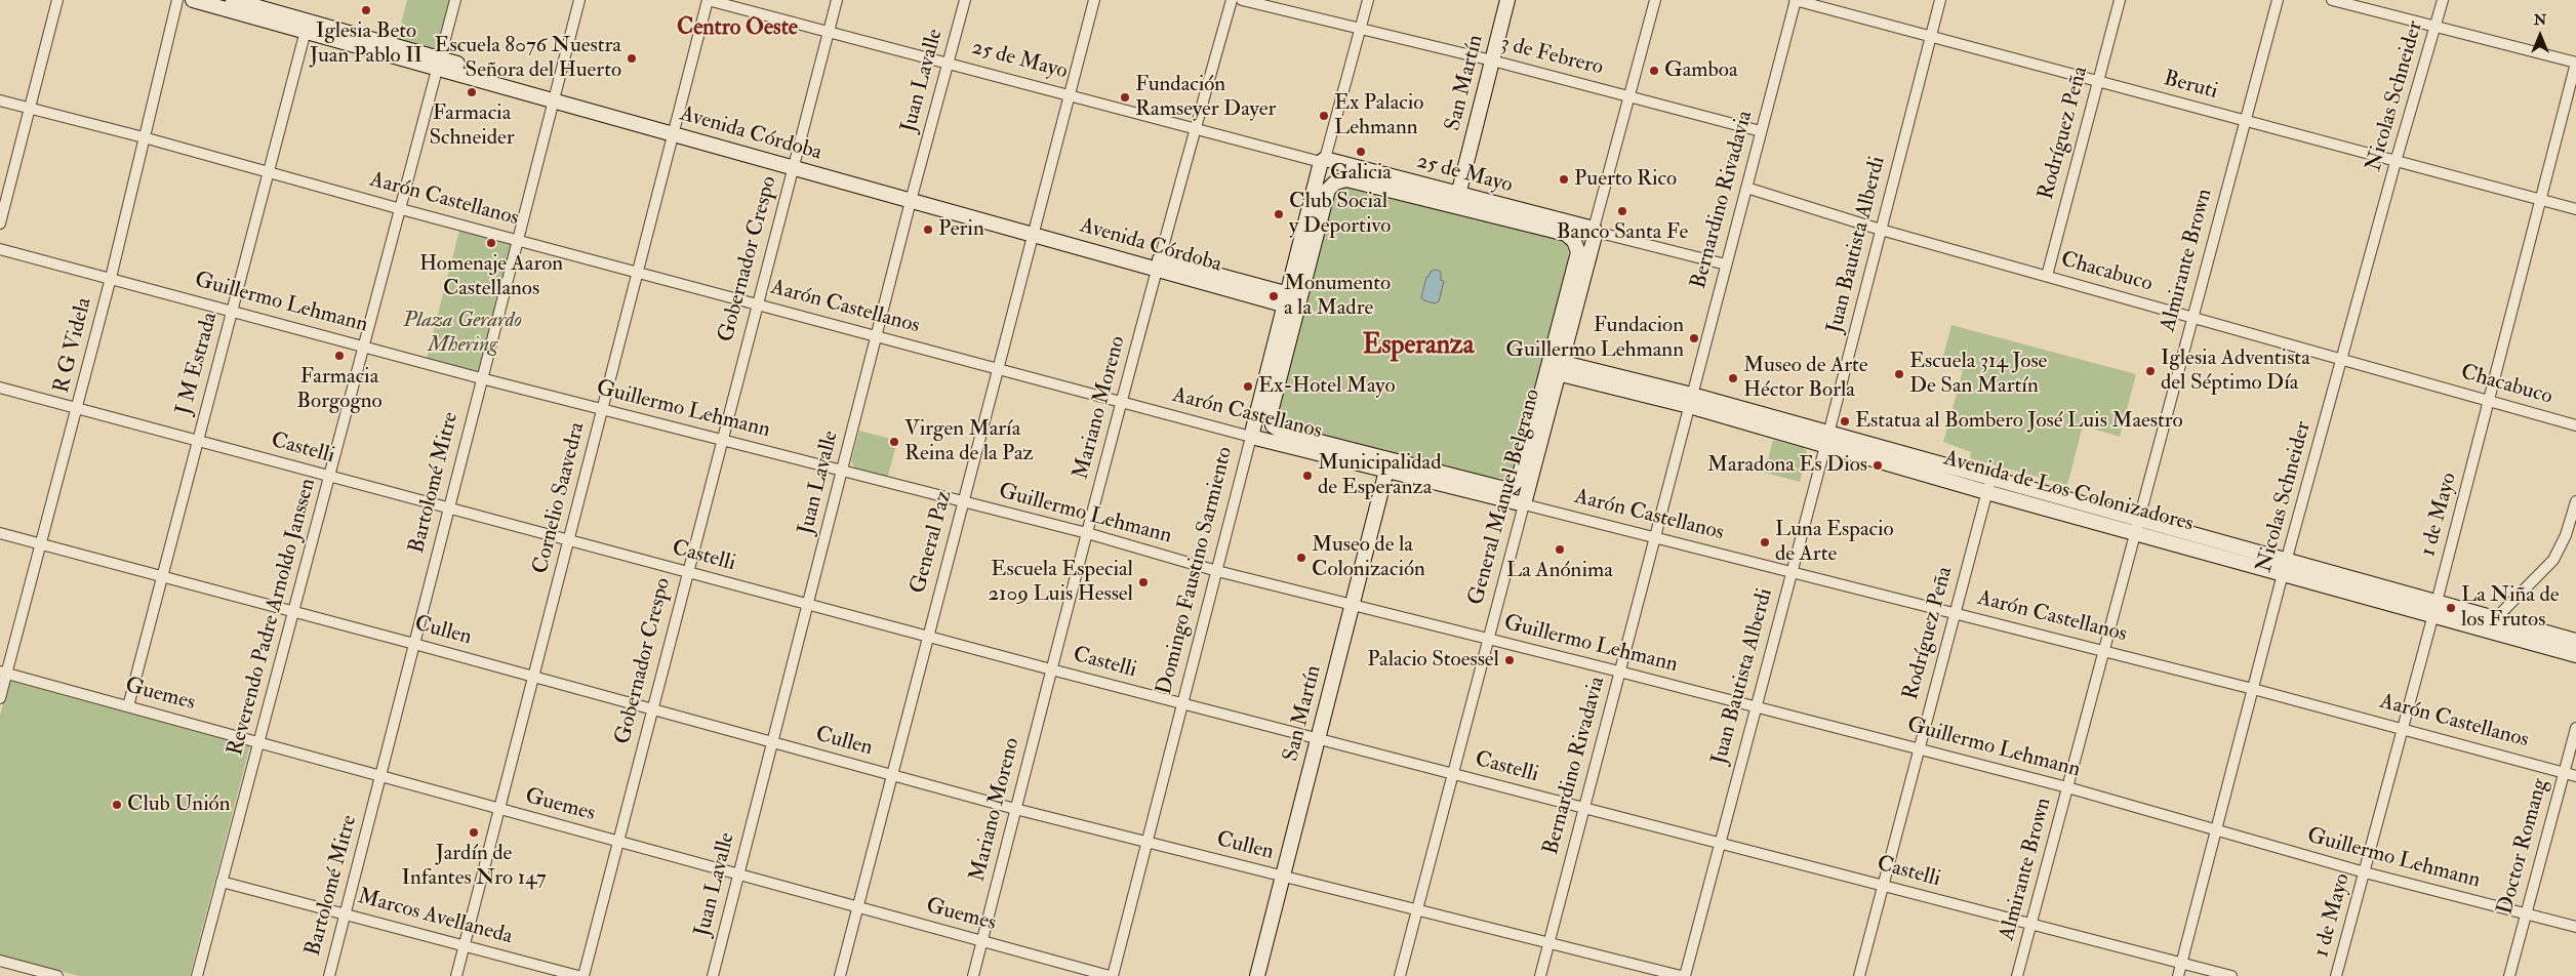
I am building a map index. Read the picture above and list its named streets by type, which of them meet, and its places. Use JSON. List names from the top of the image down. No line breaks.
{"streets":{"main road":["25 de Mayo","San Martín","Avenida Córdoba","Aarón Castellanos","Avenida de Los Colonizadores","General Manuel Belgrano","Domingo Faustino Sarmiento"],"street":["3 de Febrero","Juan Lavalle","Beruti","Nicolas Schneider","Rodríguez Peña","Bernardino Rivadavia","Juan Bautista Alberdi","Gobernador Crespo","Almirante Brown","Chacabuco","Guillermo Lehmann","R G Videla","J M Estrada","Mariano Moreno","Castelli","Bartolomé Mitre","Cornelio Saavedra","1 de Mayo","General Paz","Reverendo Padre Arnoldo Janssen","Cullen","Guemes","Doctor Romang","Marcos Avellaneda"]},"crossings":[["3 de Febrero","San Martín"],["3 de Febrero","Bernardino Rivadavia"],["3 de Febrero","General Manuel Belgrano"],["3 de Febrero","Domingo Faustino Sarmiento"],["25 de Mayo","Juan Lavalle"],["25 de Mayo","San Martín"],["25 de Mayo","Bernardino Rivadavia"],["25 de Mayo","Gobernador Crespo"],["25 de Mayo","Mariano Moreno"],["25 de Mayo","General Manuel Belgrano"],["25 de Mayo","Cornelio Saavedra"],["25 de Mayo","General Paz"],["25 de Mayo","Domingo Faustino Sarmiento"],["Juan Lavalle","Avenida Córdoba"],["Juan Lavalle","Aarón Castellanos"],["Juan Lavalle","Guillermo Lehmann"],["Juan Lavalle","Castelli"],["Juan Lavalle","Cullen"],["Juan Lavalle","Guemes"],["San Martín","Aarón Castellanos"],["San Martín","Guillermo Lehmann"],["San Martín","Castelli"],["San Martín","Cullen"],["Beruti","Nicolas Schneider"],["Beruti","Rodríguez Peña"],["Beruti","Bernardino Rivadavia"],["Beruti","Juan Bautista Alberdi"],["Beruti","Almirante Brown"],["Beruti","1 de Mayo"],["Nicolas Schneider","Aarón Castellanos"],["Nicolas Schneider","Chacabuco"],["Nicolas Schneider","Guillermo Lehmann"],["Nicolas Schneider","Castelli"],["Nicolas Schneider","Avenida de Los Colonizadores"],["Rodríguez Peña","Aarón Castellanos"],["Rodríguez Peña","Chacabuco"],["Rodríguez Peña","Guillermo Lehmann"],["Rodríguez Peña","Castelli"],["Rodríguez Peña","Avenida de Los Colonizadores"],["Avenida Córdoba","Gobernador Crespo"],["Avenida Córdoba","J M Estrada"],["Avenida Córdoba","Mariano Moreno"],["Avenida Córdoba","Bartolomé Mitre"],["Avenida Córdoba","Cornelio Saavedra"],["Avenida Córdoba","General Paz"],["Avenida Córdoba","Domingo Faustino Sarmiento"],["Avenida Córdoba","Reverendo Padre Arnoldo Janssen"],["Aarón Castellanos","Bernardino Rivadavia"],["Aarón Castellanos","Juan Bautista Alberdi"],["Aarón Castellanos","Gobernador Crespo"],["Aarón Castellanos","Almirante Brown"],["Aarón Castellanos","R G Videla"],["Aarón Castellanos","J M Estrada"],["Aarón Castellanos","Mariano Moreno"],["Aarón Castellanos","Bartolomé Mitre"],["Aarón Castellanos","General Manuel Belgrano"],["Aarón Castellanos","Cornelio Saavedra"],["Aarón Castellanos","1 de Mayo"],["Aarón Castellanos","General Paz"],["Aarón Castellanos","Domingo Faustino Sarmiento"],["Aarón Castellanos","Reverendo Padre Arnoldo Janssen"],["Aarón Castellanos","Doctor Romang"],["Bernardino Rivadavia","Chacabuco"],["Bernardino Rivadavia","Guillermo Lehmann"],["Bernardino Rivadavia","Castelli"],["Bernardino Rivadavia","Avenida de Los Colonizadores"],["Bernardino Rivadavia","Cullen"],["Juan Bautista Alberdi","Chacabuco"],["Juan Bautista Alberdi","Guillermo Lehmann"],["Juan Bautista Alberdi","Castelli"],["Juan Bautista Alberdi","Avenida de Los Colonizadores"],["Juan Bautista Alberdi","Cullen"],["Gobernador Crespo","Guillermo Lehmann"],["Gobernador Crespo","Castelli"],["Gobernador Crespo","Cullen"],["Gobernador Crespo","Guemes"],["Almirante Brown","Chacabuco"],["Almirante Brown","Guillermo Lehmann"],["Almirante Brown","Castelli"],["Almirante Brown","Avenida de Los Colonizadores"],["Chacabuco","1 de Mayo"],["Guillermo Lehmann","R G Videla"],["Guillermo Lehmann","J M Estrada"],["Guillermo Lehmann","Mariano Moreno"],["Guillermo Lehmann","Bartolomé Mitre"],["Guillermo Lehmann","General Manuel Belgrano"],["Guillermo Lehmann","Cornelio Saavedra"],["Guillermo Lehmann","1 de Mayo"],["Guillermo Lehmann","General Paz"],["Guillermo Lehmann","Domingo Faustino Sarmiento"],["Guillermo Lehmann","Reverendo Padre Arnoldo Janssen"],["Guillermo Lehmann","Doctor Romang"],["R G Videla","Castelli"],["R G Videla","Cullen"],["R G Videla","Guemes"],["J M Estrada","Castelli"],["J M Estrada","Cullen"],["J M Estrada","Guemes"],["Mariano Moreno","Castelli"],["Mariano Moreno","Cullen"],["Mariano Moreno","Guemes"],["Castelli","Bartolomé Mitre"],["Castelli","General Manuel Belgrano"],["Castelli","Cornelio Saavedra"],["Castelli","General Paz"],["Castelli","Domingo Faustino Sarmiento"],["Castelli","Reverendo Padre Arnoldo Janssen"],["Bartolomé Mitre","Cullen"],["Bartolomé Mitre","Guemes"],["Bartolomé Mitre","Marcos Avellaneda"],["Avenida de Los Colonizadores","General Manuel Belgrano"],["Avenida de Los Colonizadores","1 de Mayo"],["General Manuel Belgrano","Cullen"],["Cornelio Saavedra","Cullen"],["Cornelio Saavedra","Guemes"],["Cornelio Saavedra","Marcos Avellaneda"],["General Paz","Cullen"],["General Paz","Guemes"],["Domingo Faustino Sarmiento","Cullen"],["Domingo Faustino Sarmiento","Guemes"],["Reverendo Padre Arnoldo Janssen","Cullen"],["Reverendo Padre Arnoldo Janssen","Guemes"],["Reverendo Padre Arnoldo Janssen","Marcos Avellaneda"]],"districts":["Centro Oeste","Esperanza"],"parks":["Plaza Gerardo Mhering"],"places":["Iglesia Beto Juan Pablo II","Escuela 8076 Nuestra Señora del Huerto","Gamboa","Farmacia Schneider","Fundación Ramseyer Dayer","Ex Palacio Lehmann","Galicia","Puerto Rico","Banco Santa Fe","Club Social y Deportivo","Perin","Homenaje Aaron Castellanos","Monumento a la Madre","Fundacion Guillermo Lehmann","Farmacia Borgogno","Iglesia Adventista del Séptimo Día","Escuela 314 Jose De San Martín","Museo de Arte Héctor Borla","Ex-Hotel Mayo","Estatua al Bombero José Luis Maestro","Virgen María Reina de la Paz","Maradona Es Dios","Municipalidad de Esperanza","Luna Espacio de Arte","La Anónima","Museo de la Colonización","Escuela Especial 2109 Luis Hessel","La Niña de los Frutos","Palacio Stoessel","Club Unión","Jardín de Infantes Nro 147"],"north":"top"}
